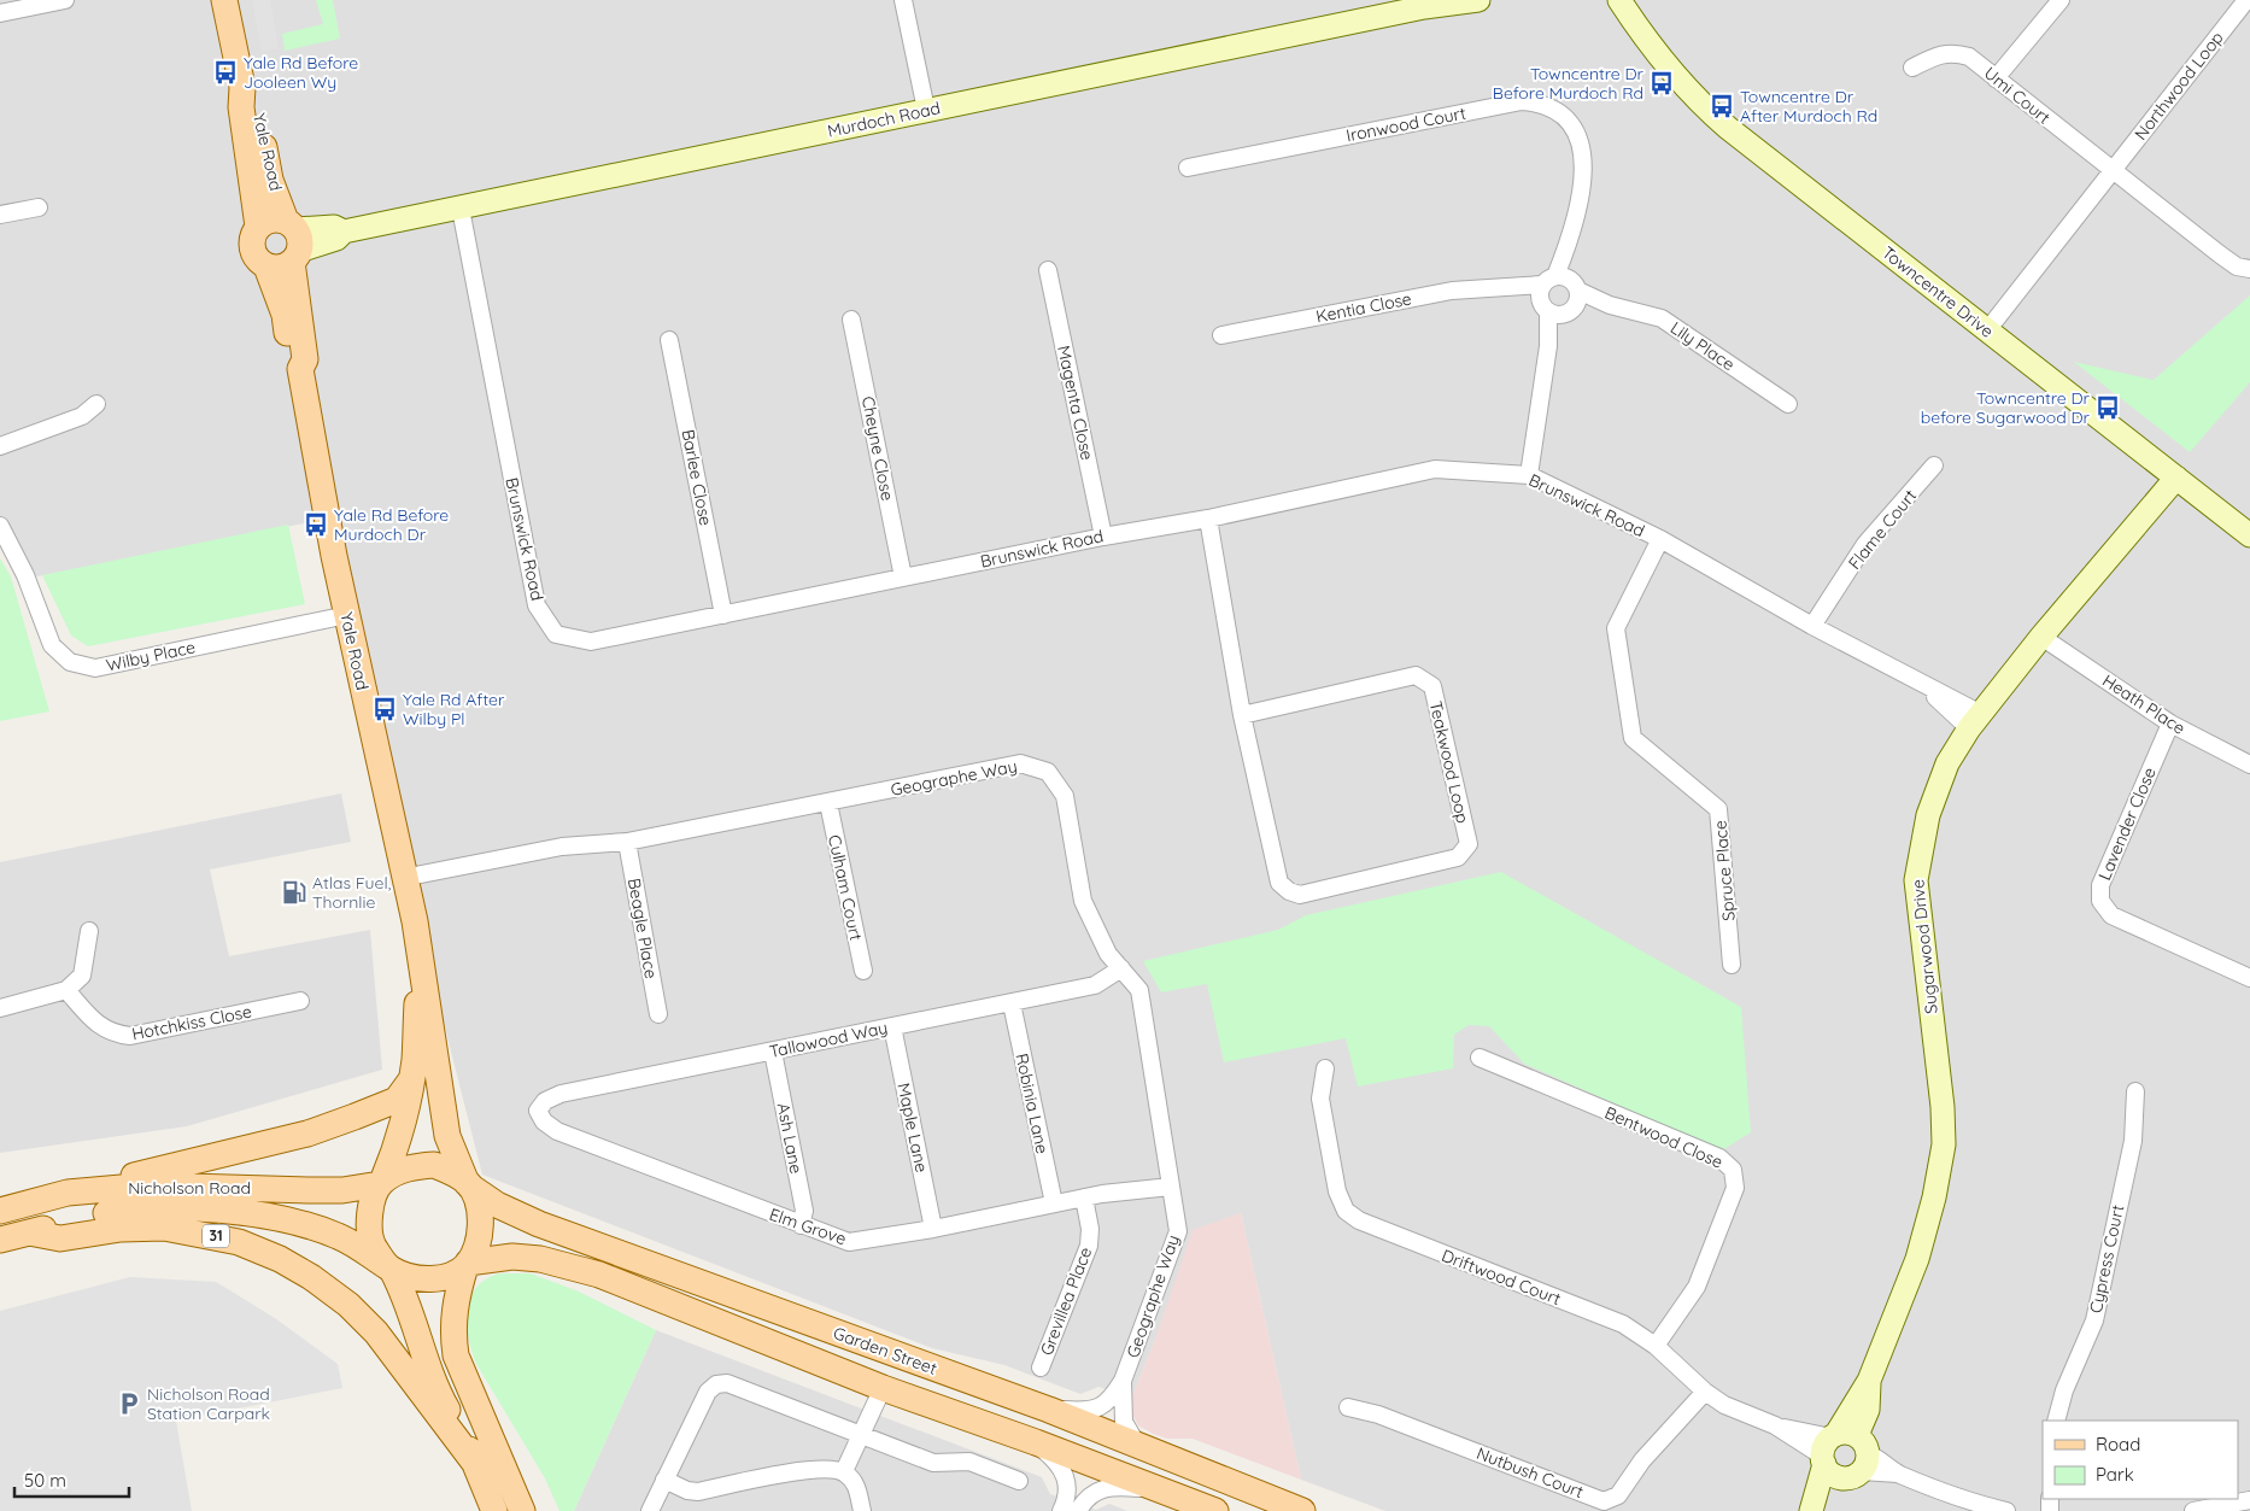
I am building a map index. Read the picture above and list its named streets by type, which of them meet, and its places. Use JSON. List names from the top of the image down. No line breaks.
{"streets":{"main road":["Yale Road","Nicholson Road","31","Garden Street"],"street":["Northwood Loop","Umi Court","Murdoch Road","Ironwood Court","Towncentre Drive","Kentia Close","Lily Place","Magenta Close","Cheyne Close","Barlee Close","Brunswick Road","Flame Court","Wilby Place","Heath Place","Teakwood Loop","Geographe Way","Lavender Close","Spruce Place","Culham Court","Beagle Place","Sugarwood Drive","Hotchkiss Close","Tallowood Way","Robinia Lane","Maple Lane","Bentwood Close","Ash Lane","Elm Grove","Cypress Court","Driftwood Court","Grevillea Place","Nutbush Court"]},"crossings":[["Northwood Loop","Umi Court"],["Northwood Loop","Towncentre Drive"],["Murdoch Road","Yale Road"],["Murdoch Road","Brunswick Road"],["Ironwood Court","Kentia Close"],["Ironwood Court","Lily Place"],["Ironwood Court","Brunswick Road"],["Yale Road","Wilby Place"],["Yale Road","Geographe Way"],["Yale Road","Nicholson Road"],["Yale Road","31"],["Yale Road","Garden Street"],["Towncentre Drive","Sugarwood Drive"],["Kentia Close","Lily Place"],["Magenta Close","Brunswick Road"],["Cheyne Close","Brunswick Road"],["Barlee Close","Brunswick Road"],["Brunswick Road","Flame Court"],["Brunswick Road","Teakwood Loop"],["Brunswick Road","Spruce Place"],["Brunswick Road","Sugarwood Drive"],["Heath Place","Lavender Close"],["Heath Place","Sugarwood Drive"],["Geographe Way","Culham Court"],["Geographe Way","Beagle Place"],["Geographe Way","Tallowood Way"],["Geographe Way","Elm Grove"],["Geographe Way","Garden Street"],["Sugarwood Drive","Driftwood Court"],["Tallowood Way","Robinia Lane"],["Tallowood Way","Maple Lane"],["Tallowood Way","Ash Lane"],["Tallowood Way","Elm Grove"],["Robinia Lane","Elm Grove"],["Maple Lane","Elm Grove"],["Bentwood Close","Driftwood Court"],["Ash Lane","Elm Grove"],["Nicholson Road","31"],["Nicholson Road","Garden Street"],["Elm Grove","Grevillea Place"],["31","Garden Street"],["Driftwood Court","Nutbush Court"]],"places":{"bus stop":["Yale Rd Before Jooleen Wy","Towncentre Dr Before Murdoch Rd","Towncentre Dr After Murdoch Rd","Towncentre Dr before Sugarwood Dr","Yale Rd Before Murdoch Dr","Yale Rd After Wilby Pl"],"fuel station":["Atlas Fuel, Thornlie"],"parking":["Nicholson Road Station Carpark"]},"legend":["Road","Park"],"scale_bar":"50 m"}
